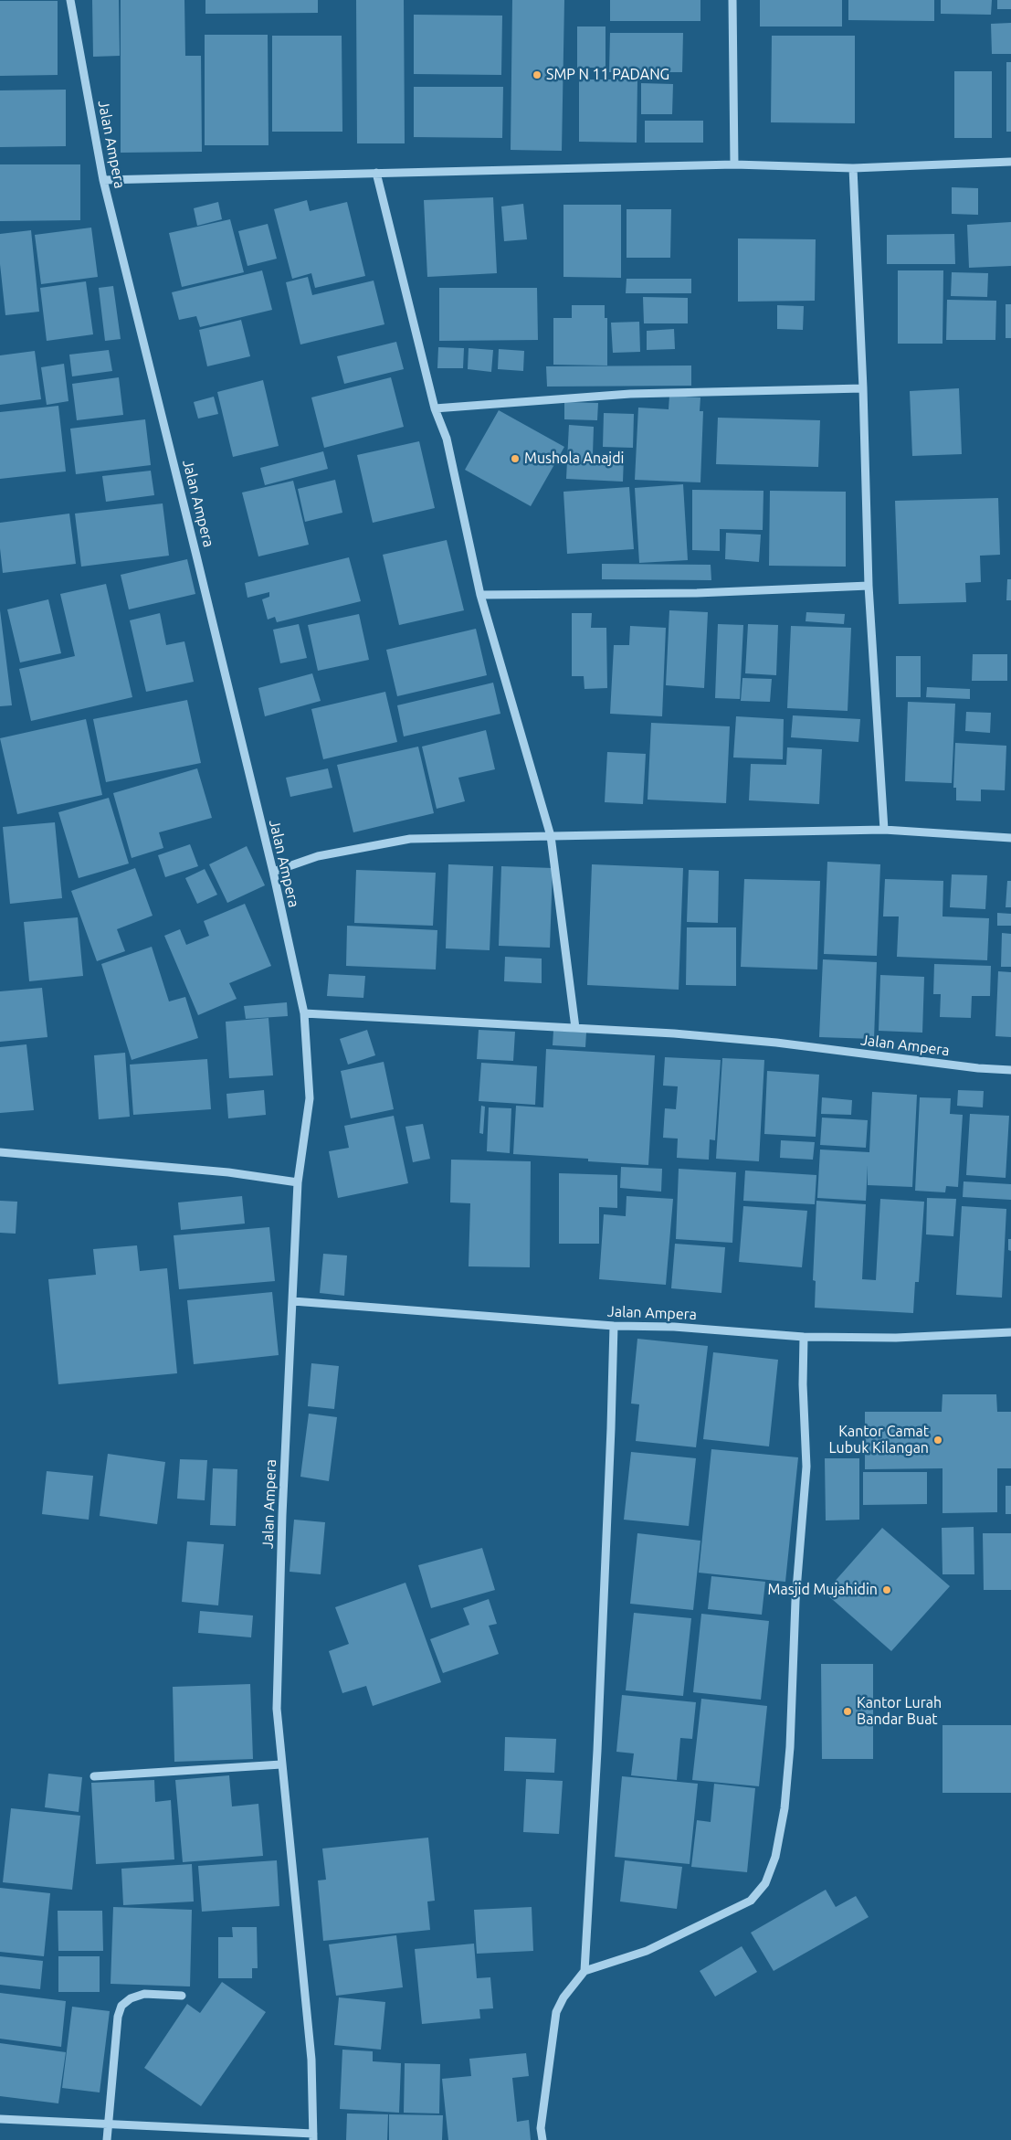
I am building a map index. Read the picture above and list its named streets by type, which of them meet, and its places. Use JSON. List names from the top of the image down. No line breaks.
{"streets":{"street":["Jalan Ampera"]},"places":["SMP N 11 PADANG","Mushola Anajdi","Kantor Camat Lubuk Kilangan","Masjid Mujahidin","Kantor Lurah Bandar Buat"]}
